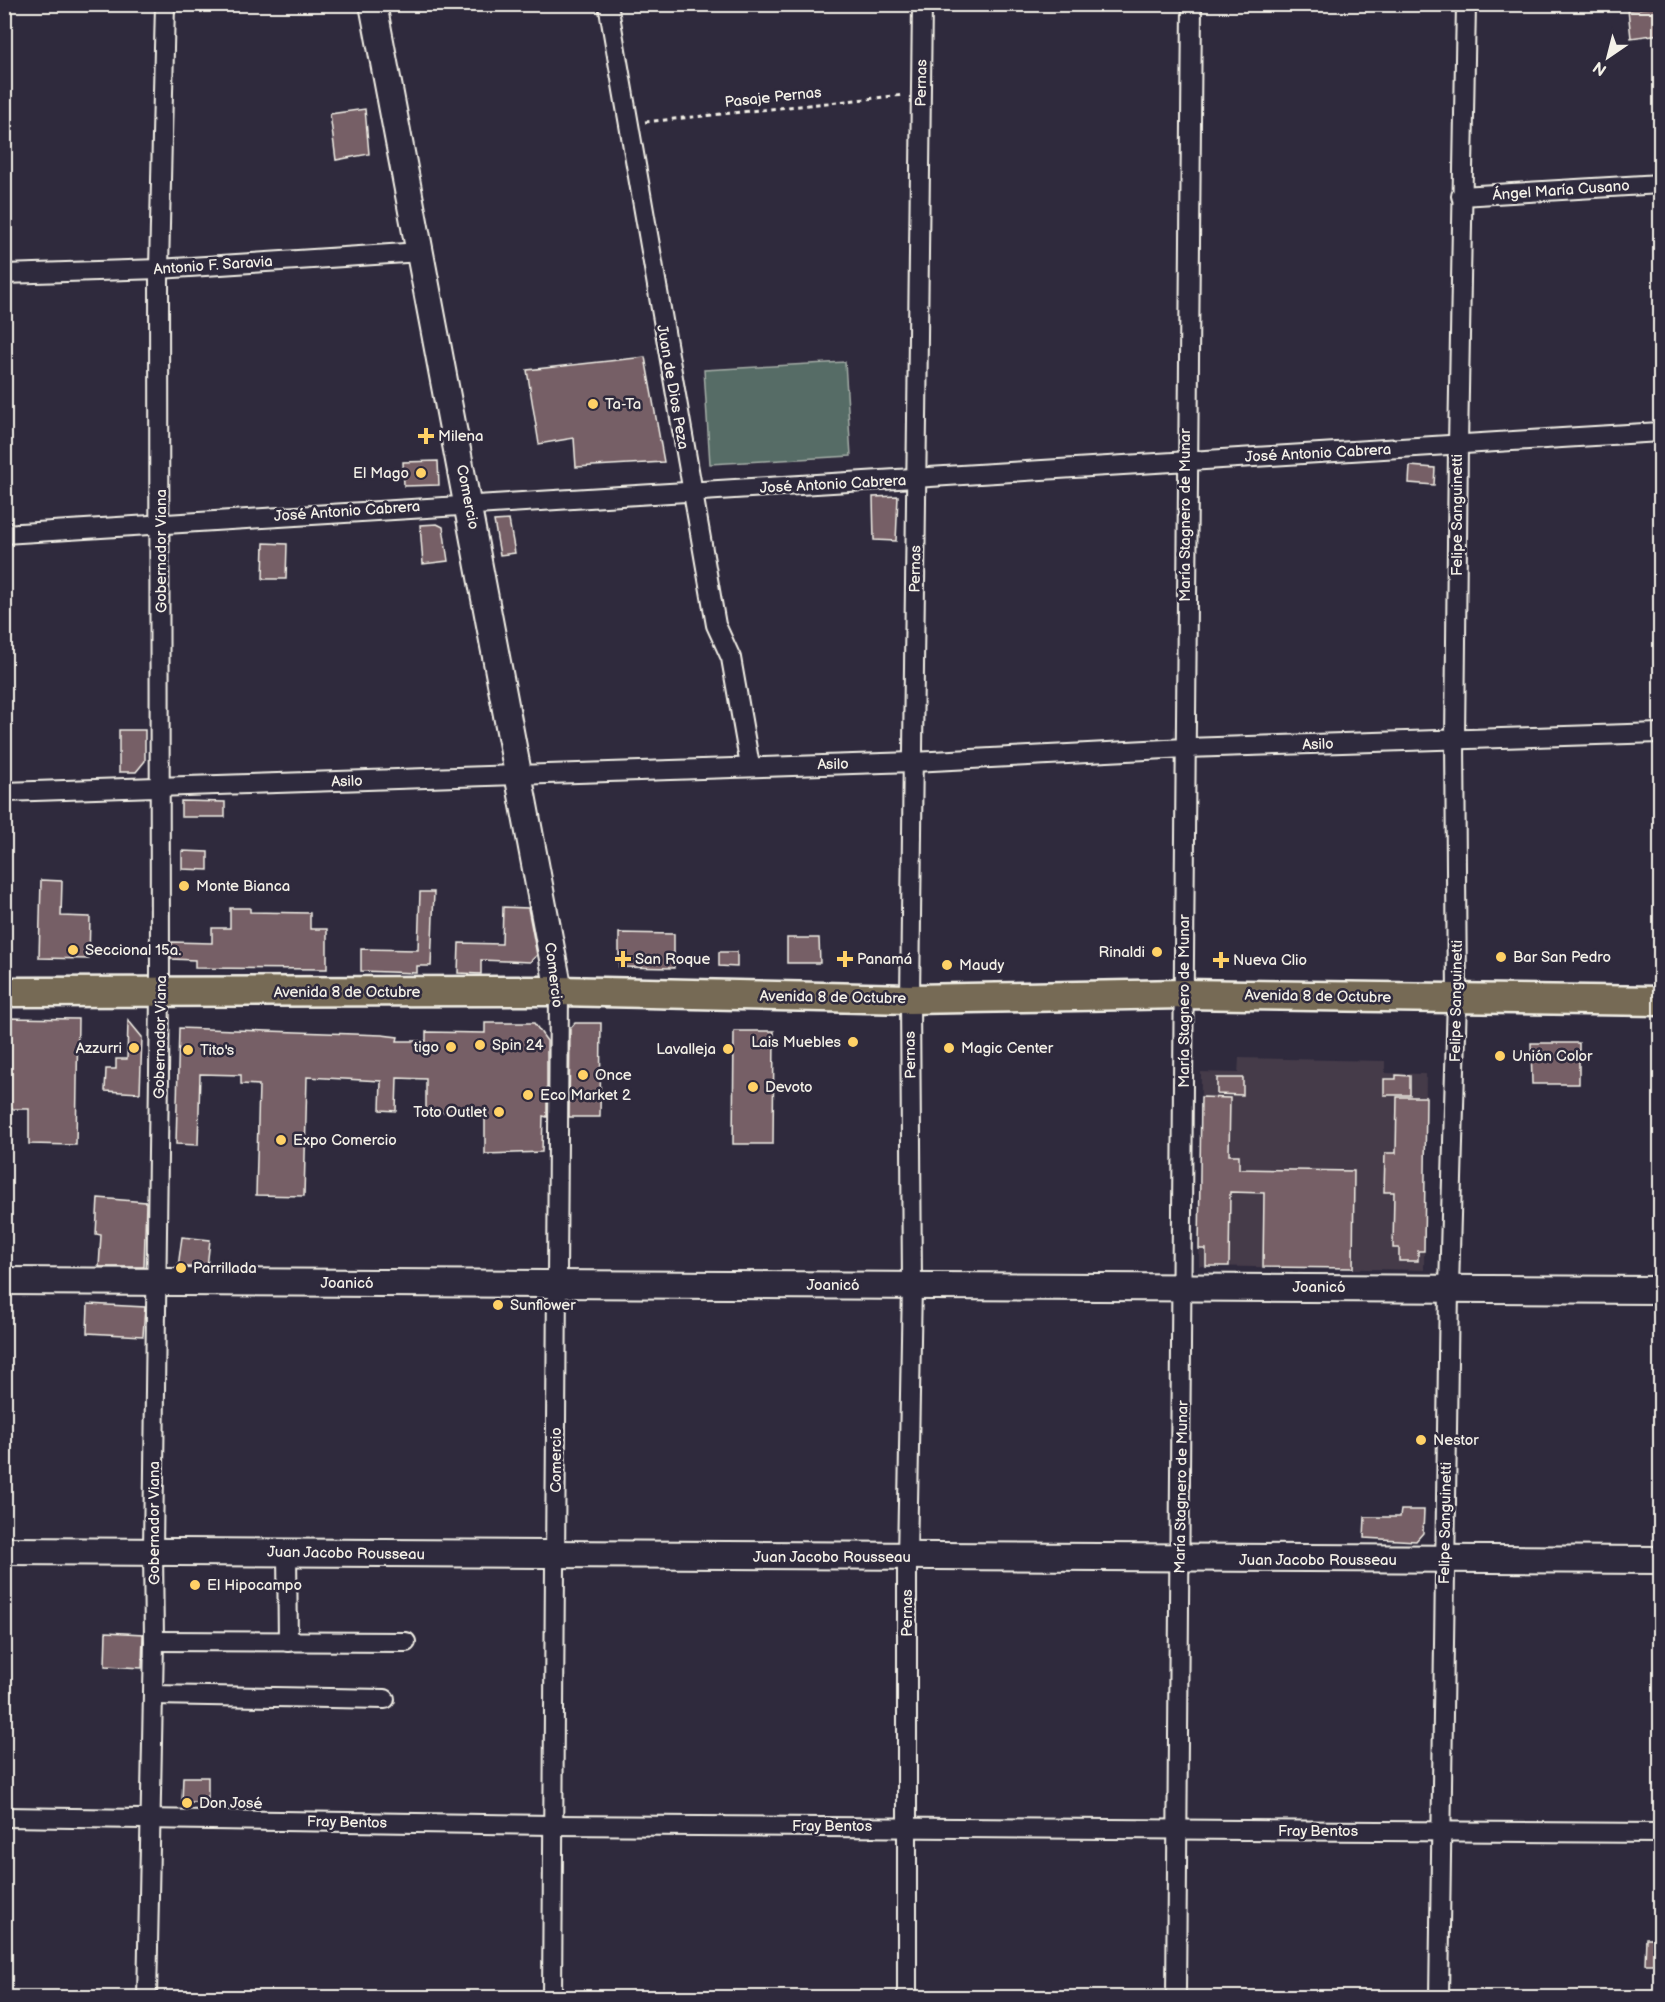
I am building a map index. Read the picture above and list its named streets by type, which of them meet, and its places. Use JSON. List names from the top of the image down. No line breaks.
{"streets":{"main road":["Avenida 8 de Octubre"],"street":["Pernas","Ángel María Cusano","Antonio F. Saravia","Juan de Dios Peza","José Antonio Cabrera","Comercio","María Stagnero de Munar","Felipe Sanguinetti","Gobernador Viana","Asilo","Joanicó","Juan Jacobo Rousseau","Fray Bentos"],"path":["Pasaje Pernas"]},"crossings":[["Pernas","Pasaje Pernas"],["Pernas","José Antonio Cabrera"],["Pernas","Asilo"],["Pernas","Avenida 8 de Octubre"],["Pernas","Joanicó"],["Pernas","Juan Jacobo Rousseau"],["Pernas","Fray Bentos"],["Pasaje Pernas","Juan de Dios Peza"],["Ángel María Cusano","Felipe Sanguinetti"],["Antonio F. Saravia","Comercio"],["Antonio F. Saravia","Gobernador Viana"],["Juan de Dios Peza","José Antonio Cabrera"],["Juan de Dios Peza","Asilo"],["José Antonio Cabrera","Comercio"],["José Antonio Cabrera","María Stagnero de Munar"],["José Antonio Cabrera","Felipe Sanguinetti"],["José Antonio Cabrera","Gobernador Viana"],["Comercio","Asilo"],["Comercio","Avenida 8 de Octubre"],["Comercio","Joanicó"],["Comercio","Juan Jacobo Rousseau"],["Comercio","Fray Bentos"],["María Stagnero de Munar","Asilo"],["María Stagnero de Munar","Avenida 8 de Octubre"],["María Stagnero de Munar","Joanicó"],["María Stagnero de Munar","Juan Jacobo Rousseau"],["María Stagnero de Munar","Fray Bentos"],["Felipe Sanguinetti","Asilo"],["Felipe Sanguinetti","Avenida 8 de Octubre"],["Felipe Sanguinetti","Joanicó"],["Felipe Sanguinetti","Juan Jacobo Rousseau"],["Felipe Sanguinetti","Fray Bentos"],["Gobernador Viana","Asilo"],["Gobernador Viana","Avenida 8 de Octubre"],["Gobernador Viana","Joanicó"],["Gobernador Viana","Juan Jacobo Rousseau"],["Gobernador Viana","Fray Bentos"]],"places":{"other":["Ta-Ta","El Mago","Monte Bianca","Seccional 15a.","Rinaldi","Bar San Pedro","Maudy","Lais Muebles","Spin 24","tigo","Azzurri","Magic Center","Lavalleja","Tito's","Unión Color","Once","Devoto","Eco Market 2","Toto Outlet","Expo Comercio","Parrillada","Sunflower","Nestor","El Hipocampo","Don José"],"health":["Milena","San Roque","Panamá","Nueva Clio"]},"north":"bottom left"}
